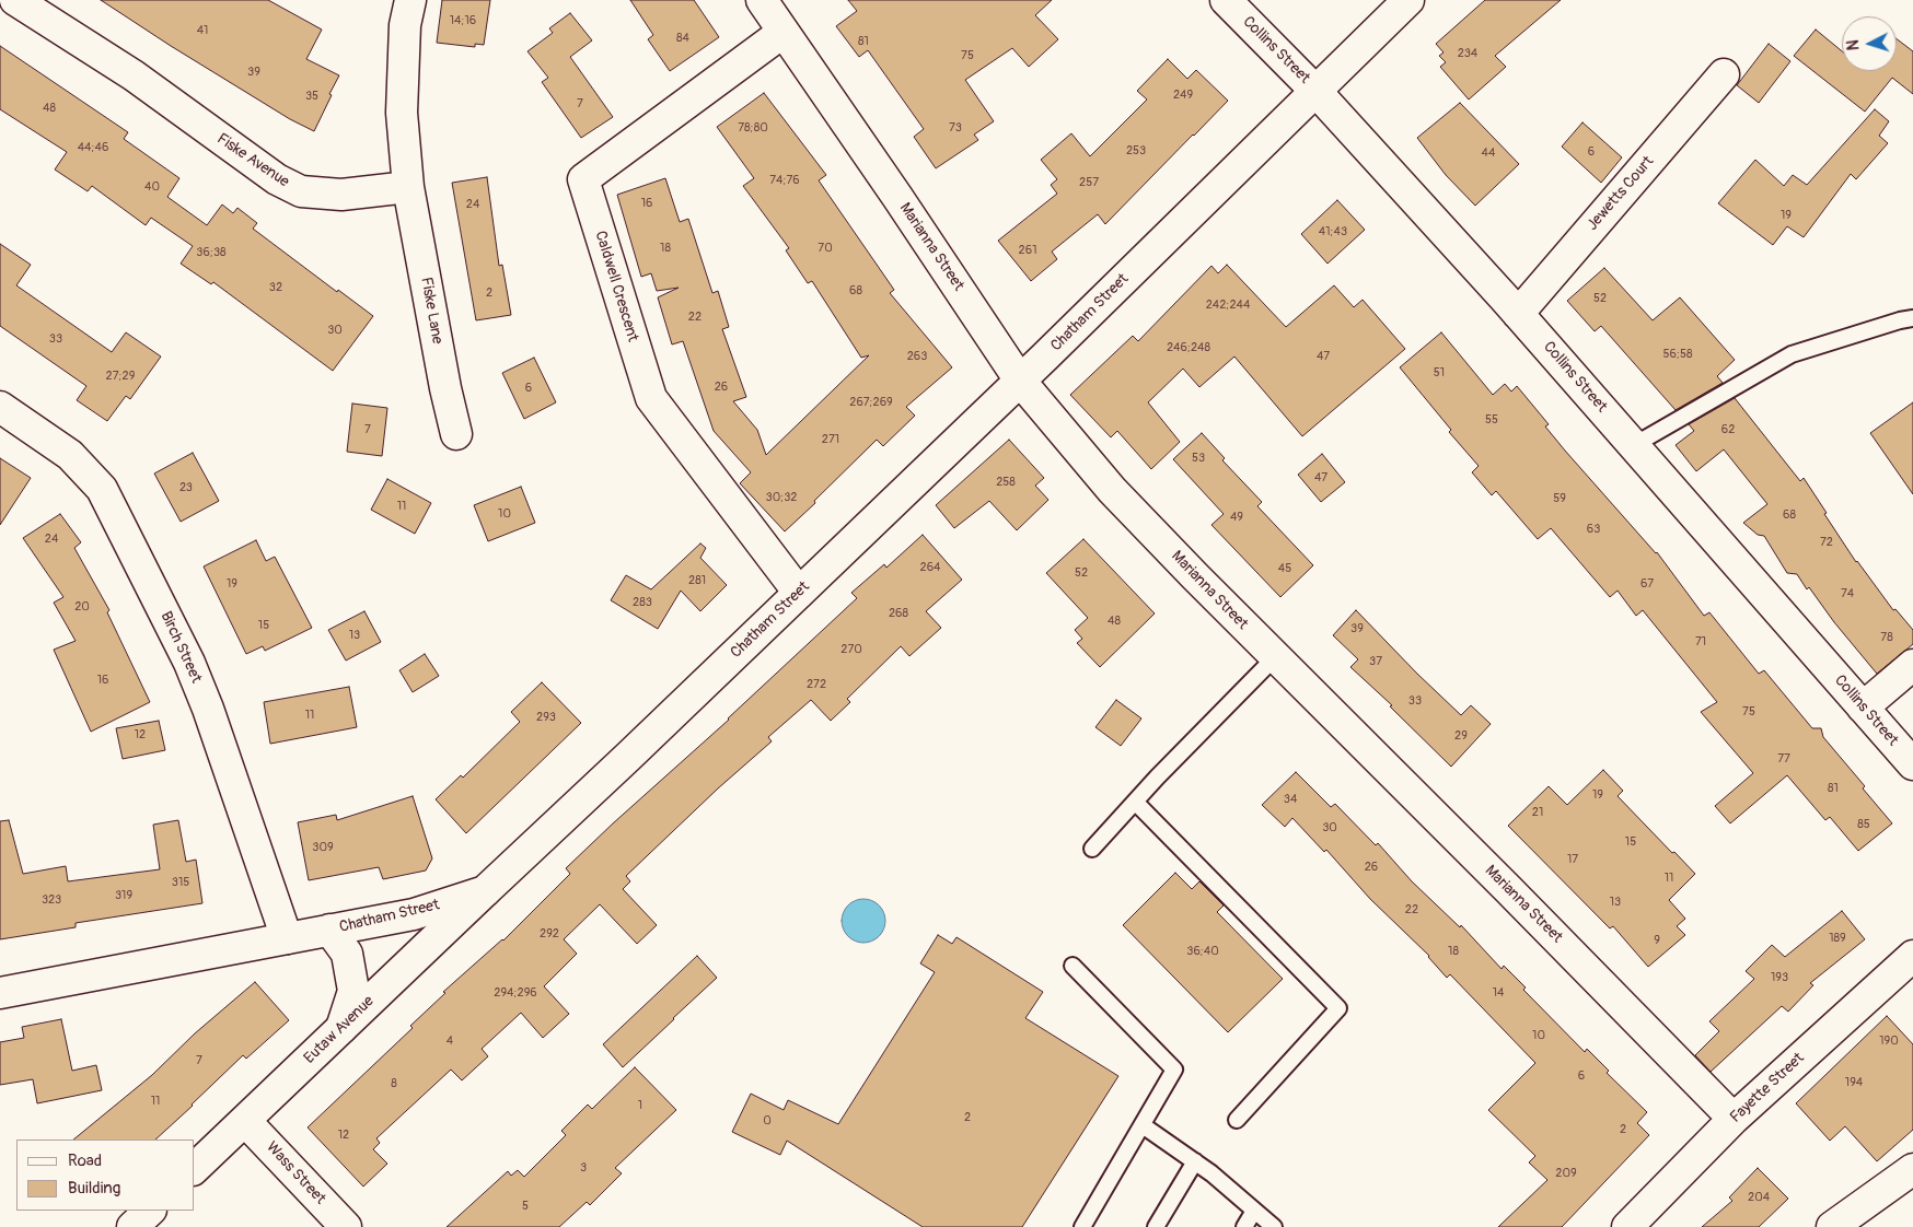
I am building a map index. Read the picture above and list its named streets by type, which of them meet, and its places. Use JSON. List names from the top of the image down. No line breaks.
{"streets":{"street":["Collins Street","Fiske Avenue","Jewetts Court","Marianna Street","Caldwell Crescent","Fiske Lane","Chatham Street","Birch Street","Eutaw Avenue","Fayette Street","Wass Street"]},"crossings":[["Collins Street","Jewetts Court"],["Collins Street","Chatham Street"],["Fiske Avenue","Fiske Lane"],["Marianna Street","Caldwell Crescent"],["Marianna Street","Chatham Street"],["Marianna Street","Fayette Street"],["Caldwell Crescent","Chatham Street"],["Chatham Street","Birch Street"],["Chatham Street","Eutaw Avenue"],["Eutaw Avenue","Wass Street"]],"house_numbers":["14;16","41","84","81","234","75","39","249","35","7","48","78;80","73","44;46","253","6","44","74;76","257","40","16","24","19","41;43","18","70","261","36;38","32","68","2","52","242;244","22","30","33","246;248","56;58","263","47","51","27;29","26","6","267;269","55","7","62","271","53","47","258","23","30;32","59","11","10","68","49","63","24","72","264","45","52","281","19","67","74","283","20","268","48","15","39","13","78","71","270","37","16","272","33","75","11","293","12","29","77","81","19","34","21","85","30","15","309","17","26","11","315","319","323","13","22","292","189","9","36;40","18","193","294;296","14","10","4","190","7","6","194","8","11","1","2","0","2","12","3","209","204","5"],"legend":["Road","Building"],"north":"left"}
